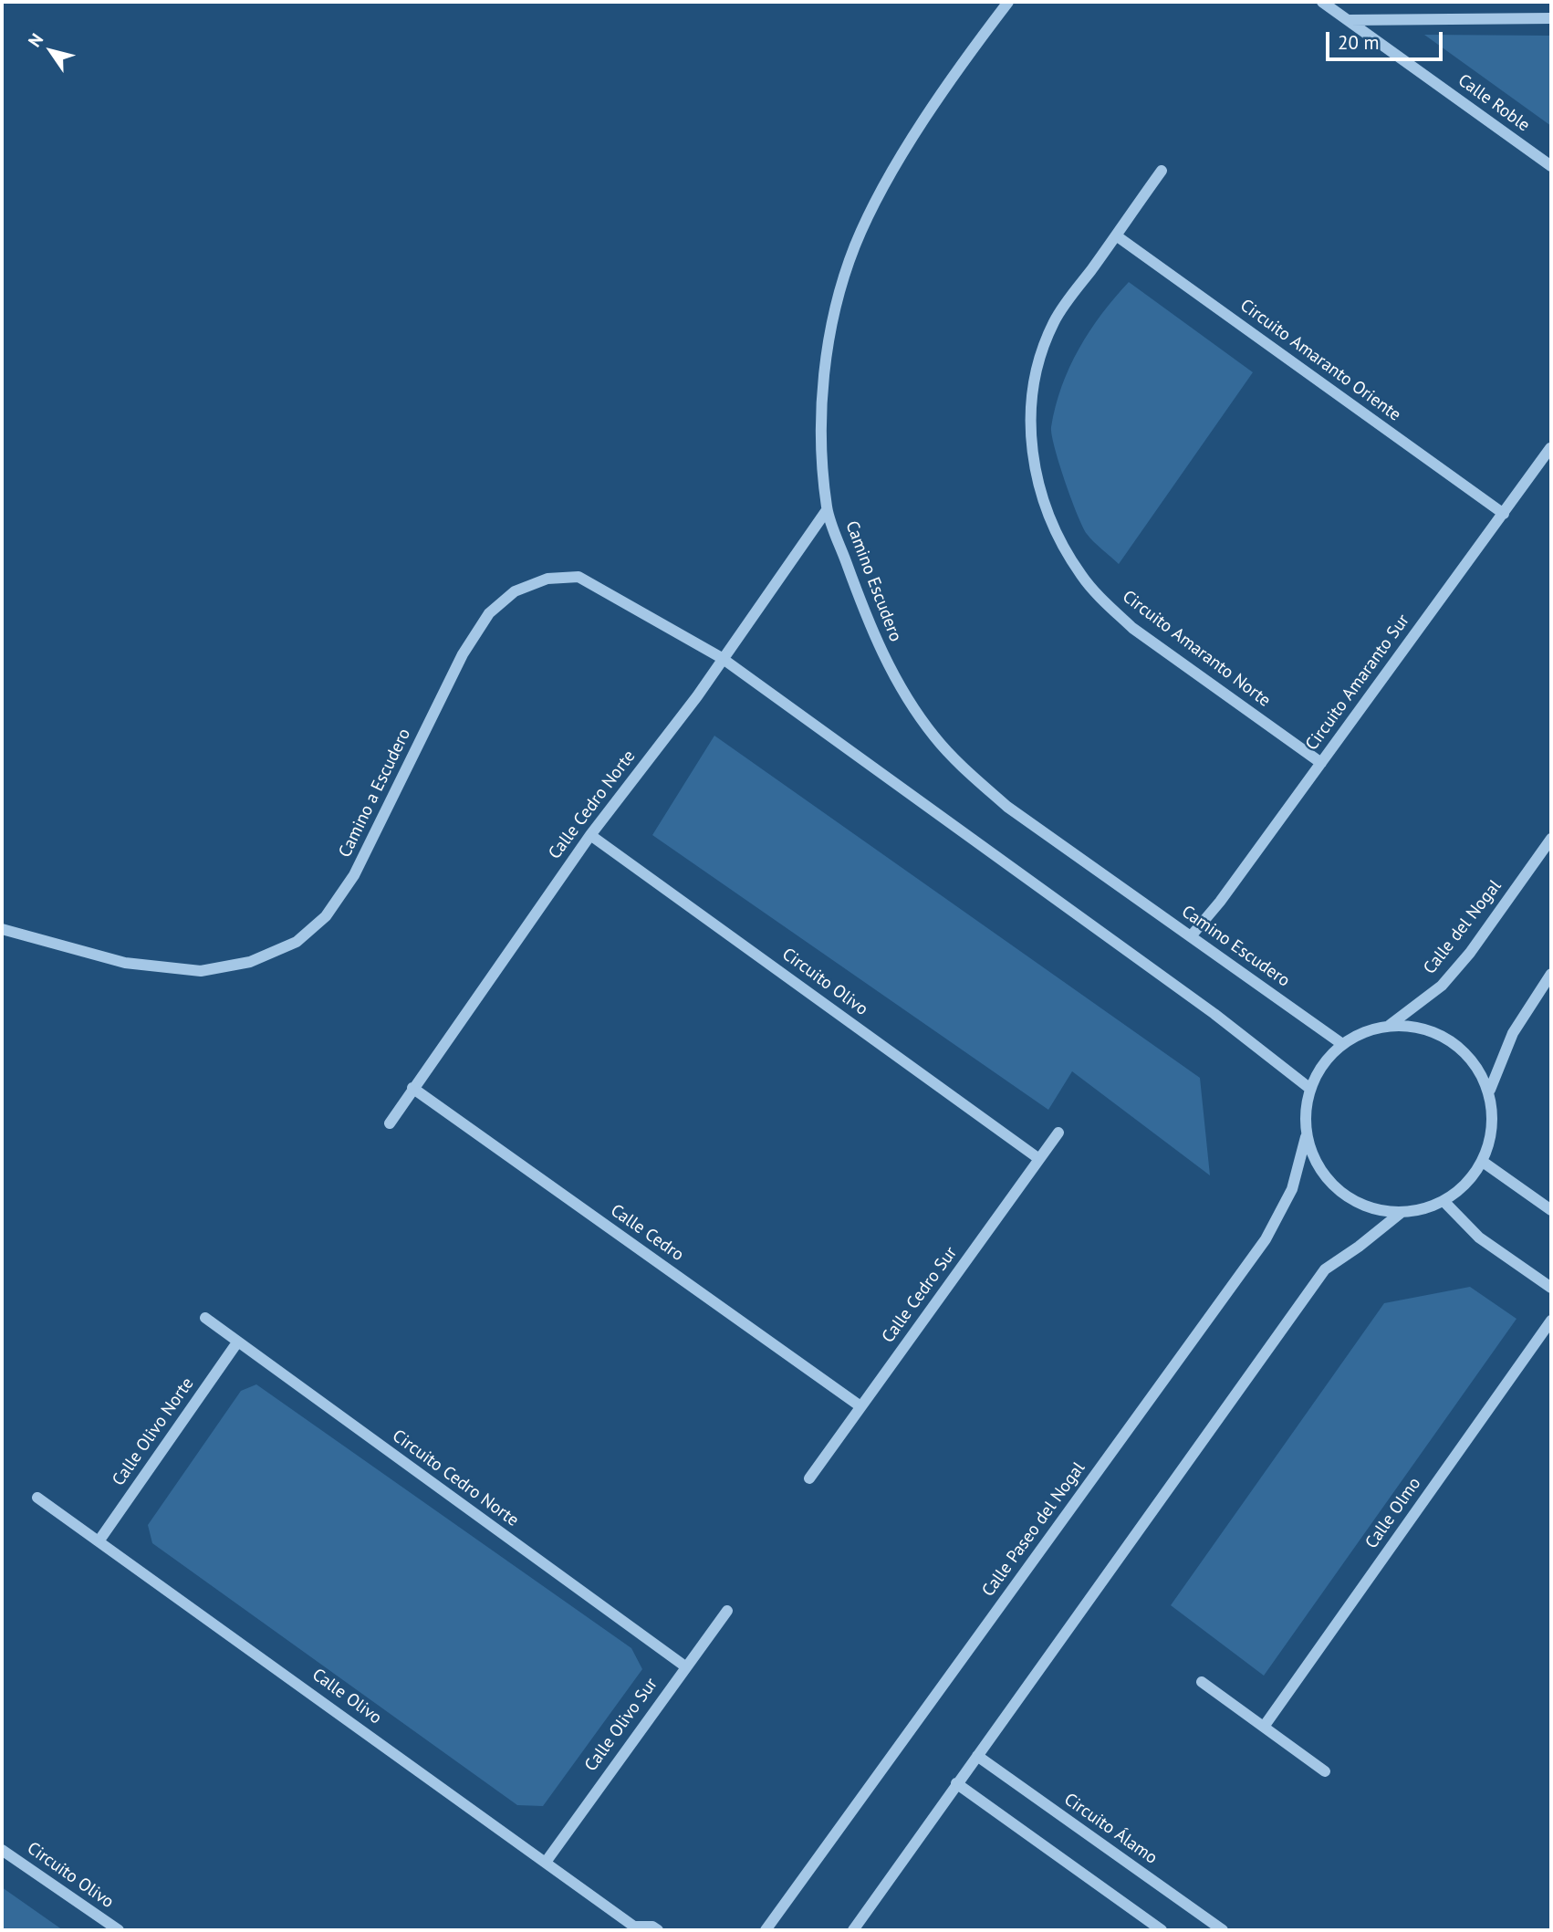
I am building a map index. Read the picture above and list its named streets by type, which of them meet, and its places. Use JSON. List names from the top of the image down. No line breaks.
{"streets":{"street":["Calle Roble","Circuito Amaranto Oriente","Camino Escudero","Circuito Amaranto Norte","Circuito Amaranto Sur","Camino a Escudero","Calle Cedro Norte","Calle del Nogal","Circuito Olivo","Calle Cedro","Calle Cedro Sur","Calle Olivo Norte","Circuito Cedro Norte","Calle Olmo","Calle Paseo del Nogal","Calle Olivo","Calle Olivo Sur","Circuito Álamo"]},"crossings":[["Circuito Amaranto Oriente","Circuito Amaranto Norte"],["Circuito Amaranto Oriente","Circuito Amaranto Sur"],["Camino Escudero","Circuito Amaranto Sur"],["Camino Escudero","Calle Cedro Norte"],["Camino Escudero","Calle del Nogal"],["Camino Escudero","Calle Paseo del Nogal"],["Circuito Amaranto Norte","Circuito Amaranto Sur"],["Camino a Escudero","Calle Cedro Norte"],["Calle Cedro Norte","Circuito Olivo"],["Calle Cedro Norte","Calle Cedro"],["Calle del Nogal","Calle Paseo del Nogal"],["Circuito Olivo","Calle Cedro Sur"],["Calle Cedro","Calle Cedro Sur"],["Calle Olivo Norte","Circuito Cedro Norte"],["Calle Olivo Norte","Calle Olivo"],["Circuito Cedro Norte","Calle Olivo Sur"],["Calle Olivo","Calle Olivo Sur"]],"scale_bar":"20 m","north":"top left"}
